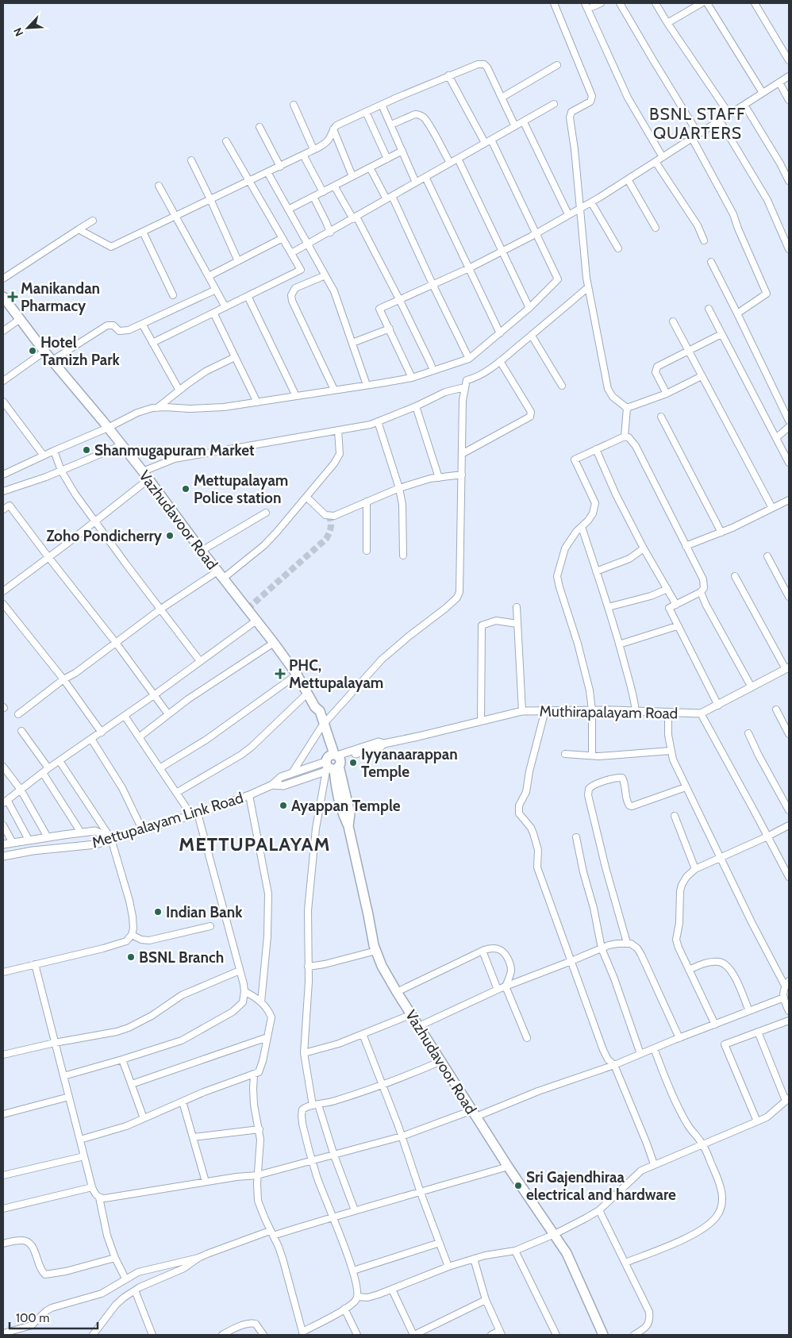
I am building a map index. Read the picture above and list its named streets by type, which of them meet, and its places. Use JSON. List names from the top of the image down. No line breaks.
{"streets":{"main road":["Vazhudavoor Road"],"street":["Muthirapalayam Road","Mettupalayam Link Road"]},"crossings":[["Vazhudavoor Road","Muthirapalayam Road"],["Vazhudavoor Road","Mettupalayam Link Road"],["Muthirapalayam Road","Mettupalayam Link Road"]],"districts":["BSNL STAFF QUARTERS","METTUPALAYAM"],"places":{"health":["Manikandan Pharmacy","PHC, Mettupalayam"],"other":["Hotel Tamizh Park","Shanmugapuram Market","Mettupalayam Police station","Zoho Pondicherry","Iyyanaarappan Temple","Ayappan Temple","Indian Bank","BSNL Branch","Sri Gajendhiraa electrical and hardware"]},"scale_bar":"100 m","north":"bottom left"}
